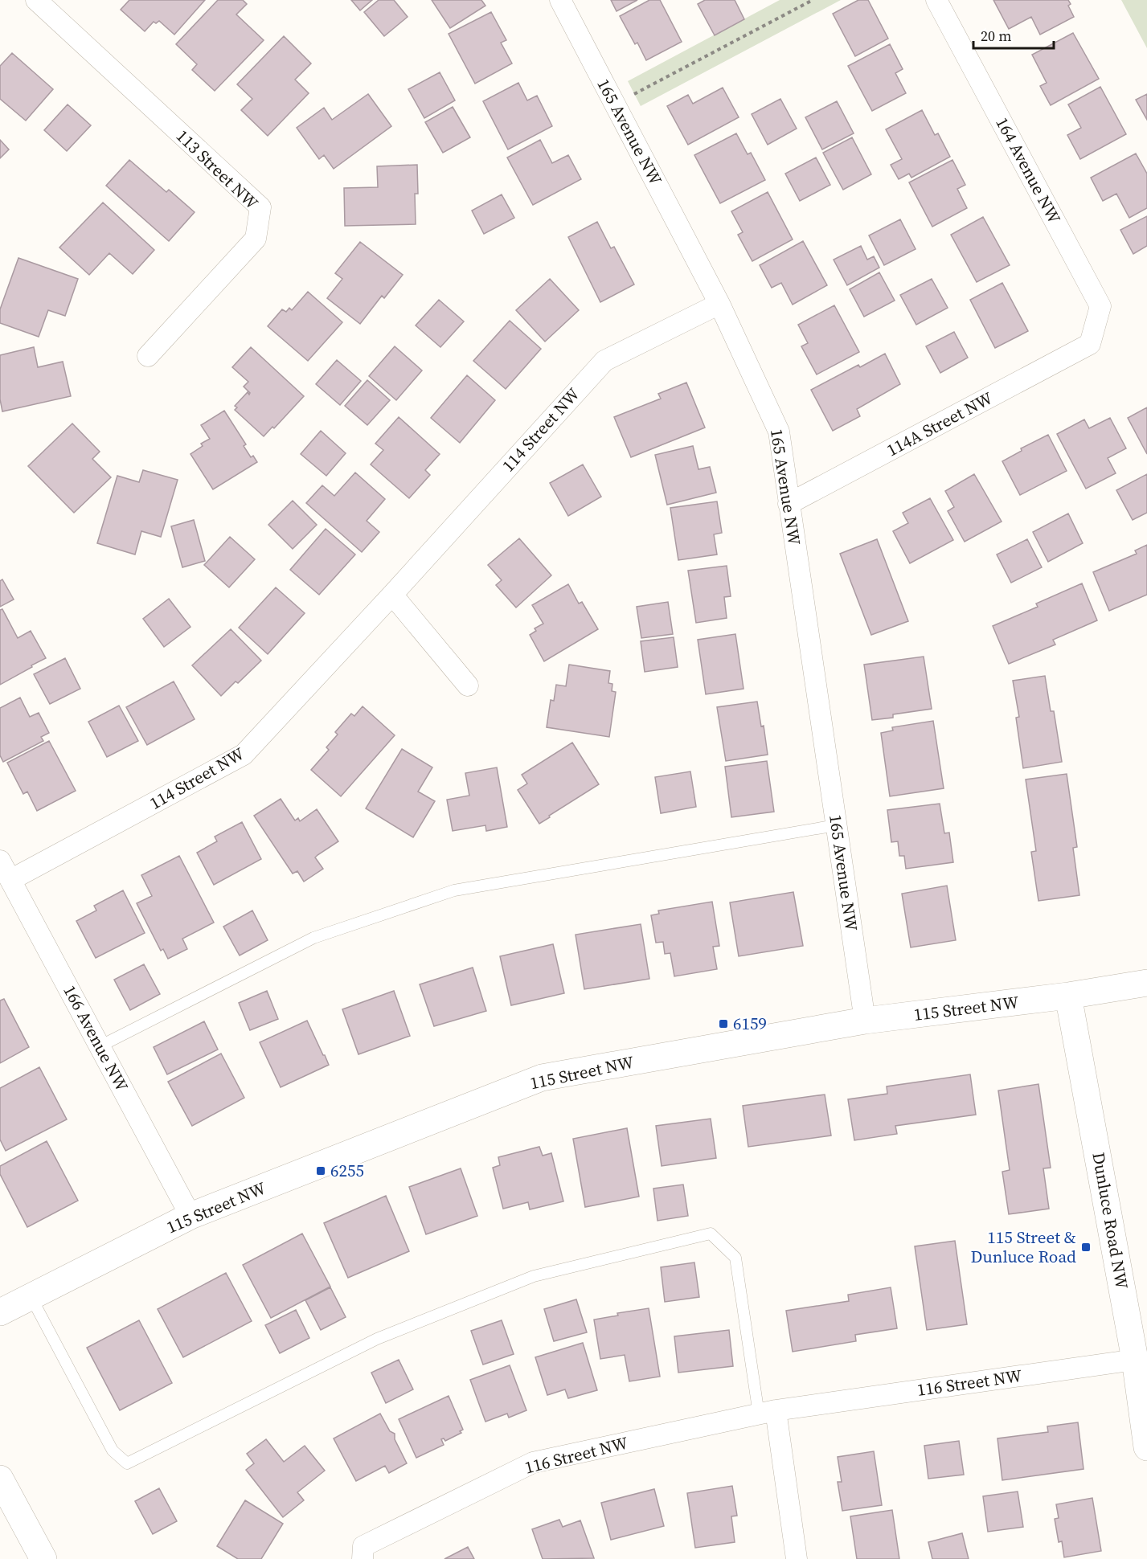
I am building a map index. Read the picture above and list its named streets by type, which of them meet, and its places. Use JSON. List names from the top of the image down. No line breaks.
{"streets":{"street":["165 Avenue NW","113 Street NW","164 Avenue NW","114A Street NW","114 Street NW","115 Street NW","166 Avenue NW","Dunluce Road NW","116 Street NW"]},"crossings":[["165 Avenue NW","114A Street NW"],["165 Avenue NW","114 Street NW"],["165 Avenue NW","115 Street NW"],["164 Avenue NW","114A Street NW"],["114 Street NW","166 Avenue NW"],["115 Street NW","166 Avenue NW"],["115 Street NW","Dunluce Road NW"],["Dunluce Road NW","116 Street NW"]],"places":{"transit":["6159","6255","115 Street & Dunluce Road"]},"scale_bar":"20 m"}
